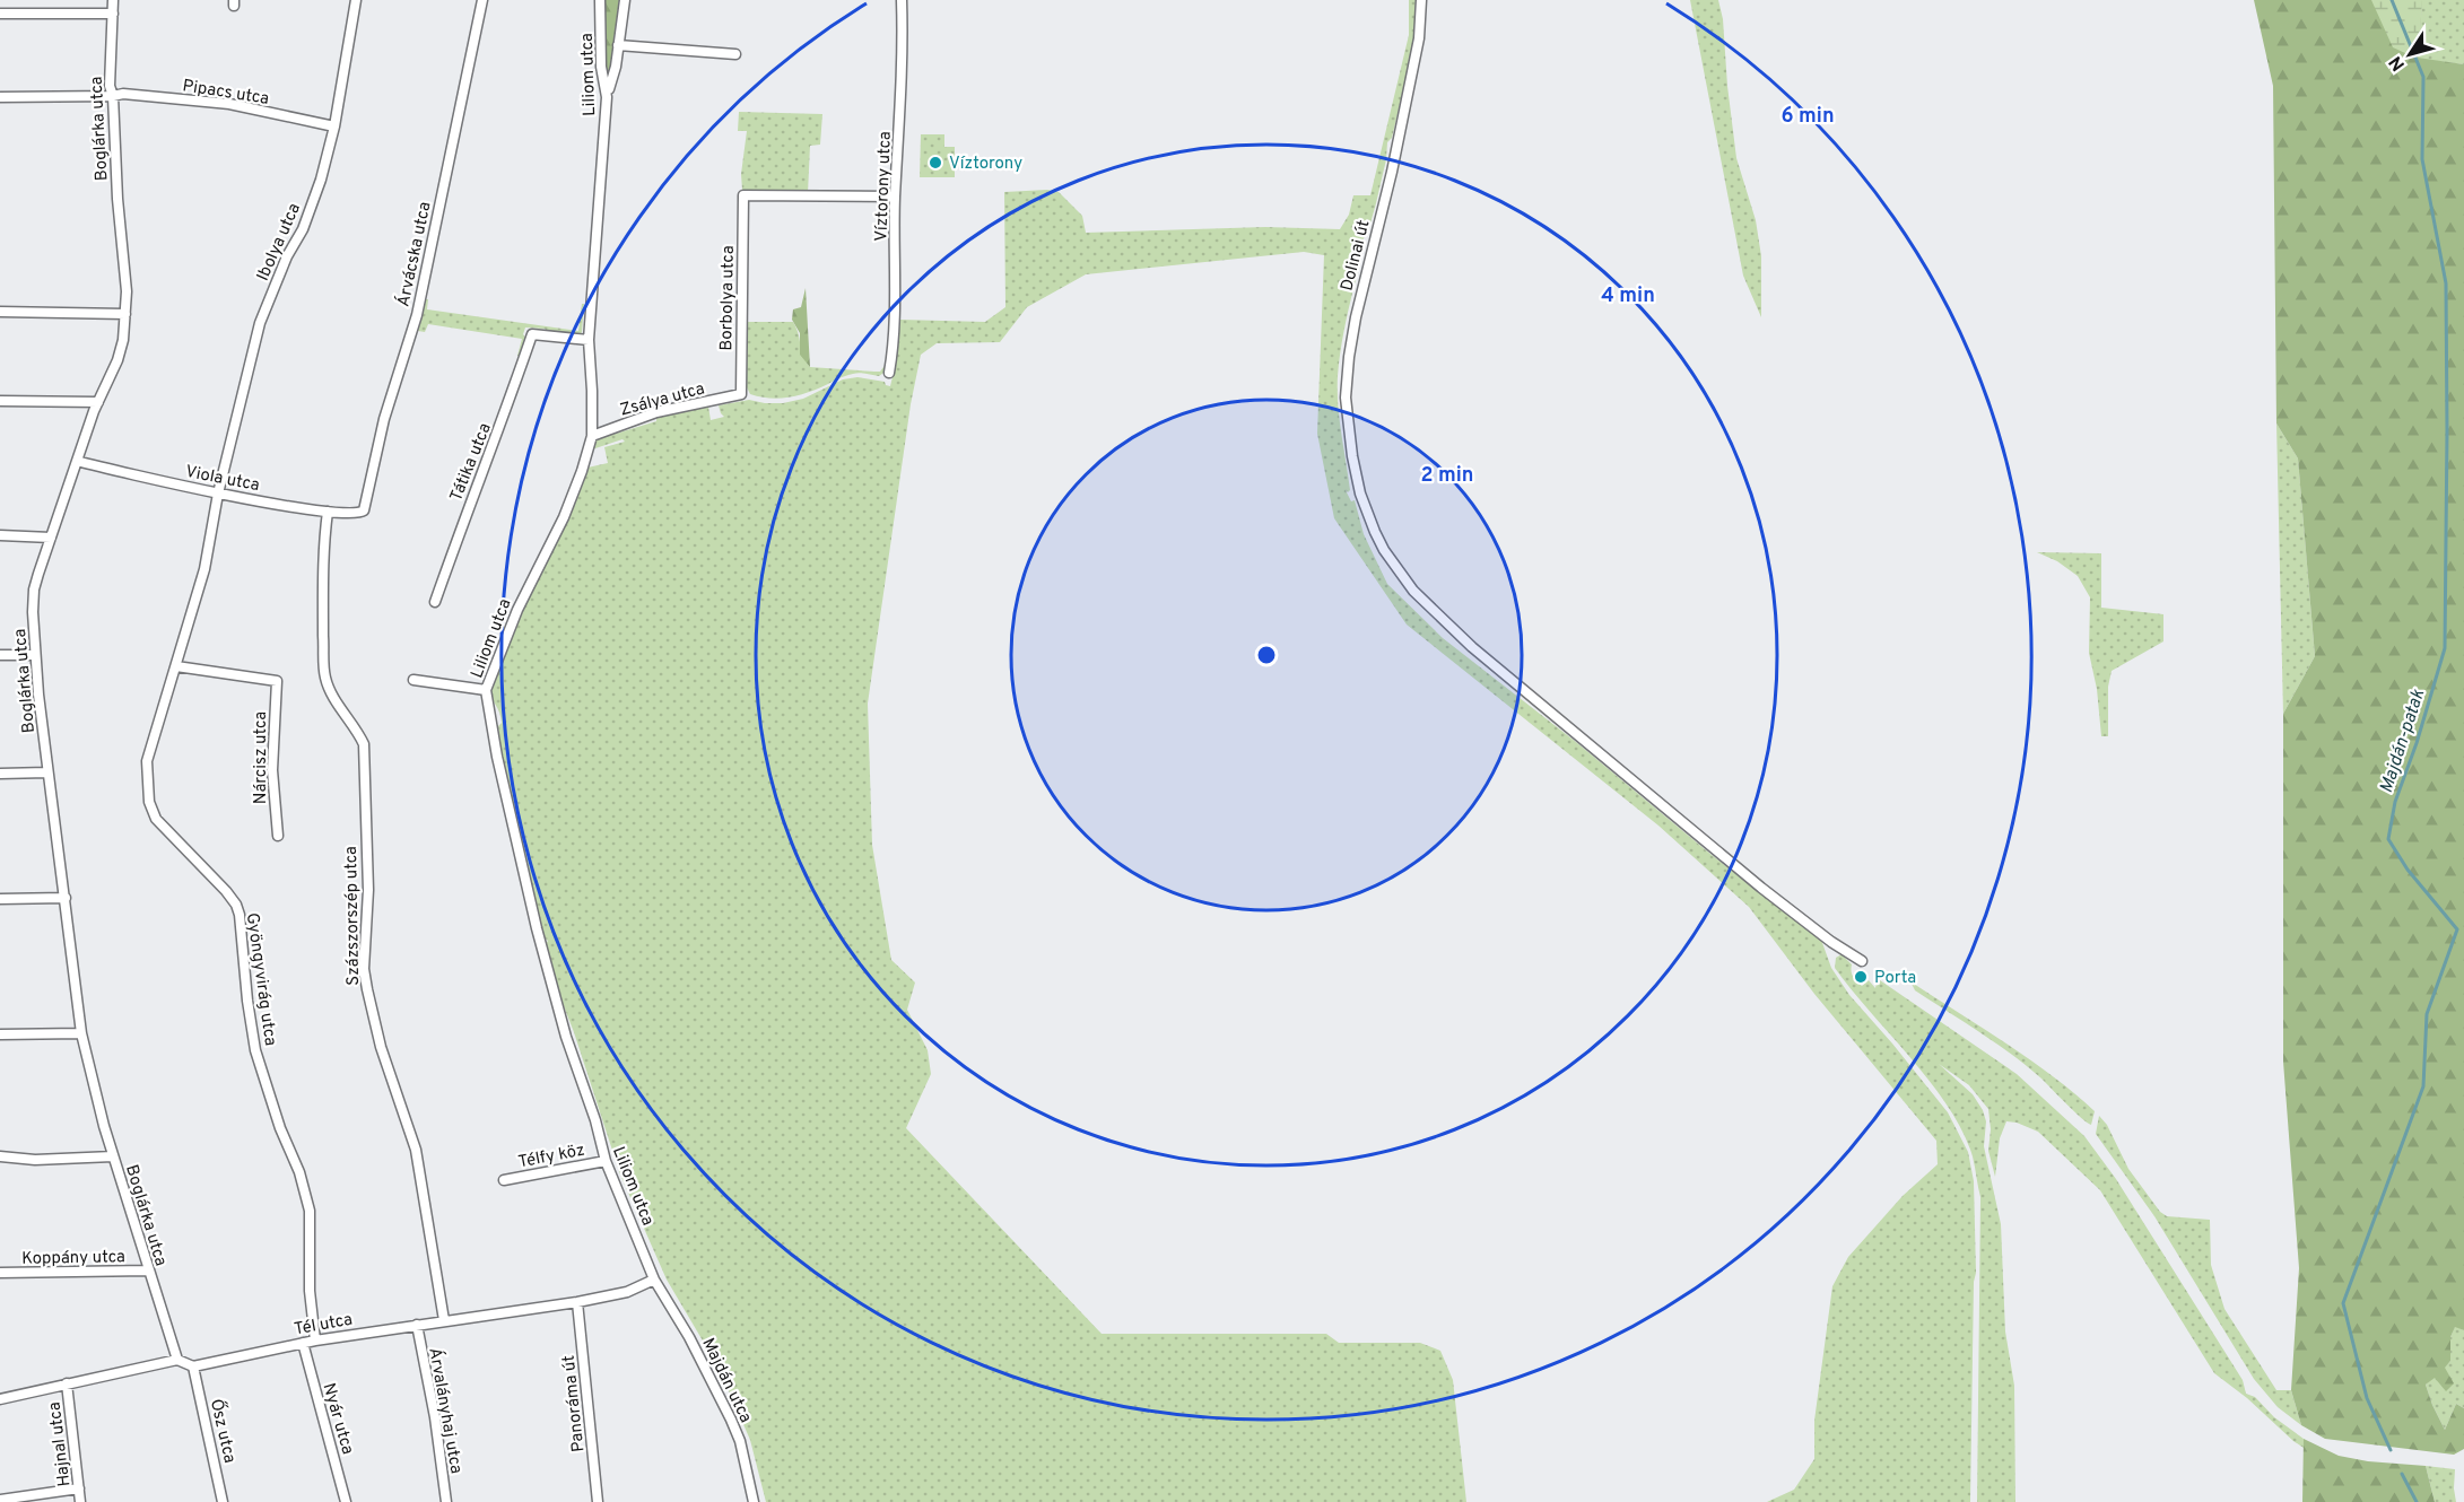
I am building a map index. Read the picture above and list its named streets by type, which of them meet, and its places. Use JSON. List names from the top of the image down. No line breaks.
{"streets":{"street":["Liliom utca","Pipacs utca","Boglárka utca","Víztorony utca","Ibolya utca","Árvácska utca","Dolinai út","Borbolya utca","Zsálya utca","Tátika utca","Viola utca","Nárcisz utca","Százszorszép utca","Gyöngyvirág utca","Télfy köz","Koppány utca","Tél utca","Majdán utca","Panoráma út","Árvalányhaj utca","Nyár utca","Ősz utca","Hajnal utca"]},"crossings":[["Liliom utca","Zsálya utca"],["Liliom utca","Tátika utca"],["Liliom utca","Télfy köz"],["Liliom utca","Tél utca"],["Liliom utca","Majdán utca"],["Pipacs utca","Boglárka utca"],["Pipacs utca","Ibolya utca"],["Boglárka utca","Viola utca"],["Boglárka utca","Koppány utca"],["Víztorony utca","Borbolya utca"],["Ibolya utca","Viola utca"],["Ibolya utca","Gyöngyvirág utca"],["Árvácska utca","Viola utca"],["Borbolya utca","Zsálya utca"],["Viola utca","Százszorszép utca"],["Viola utca","Gyöngyvirág utca"],["Nárcisz utca","Gyöngyvirág utca"],["Százszorszép utca","Tél utca"],["Gyöngyvirág utca","Tél utca"],["Tél utca","Majdán utca"],["Tél utca","Panoráma út"],["Tél utca","Árvalányhaj utca"],["Tél utca","Nyár utca"],["Tél utca","Ősz utca"]],"water":["Majdán-patak"],"places":["Víztorony","Porta"],"north":"bottom left","rings":["6 min","4 min","2 min"]}
